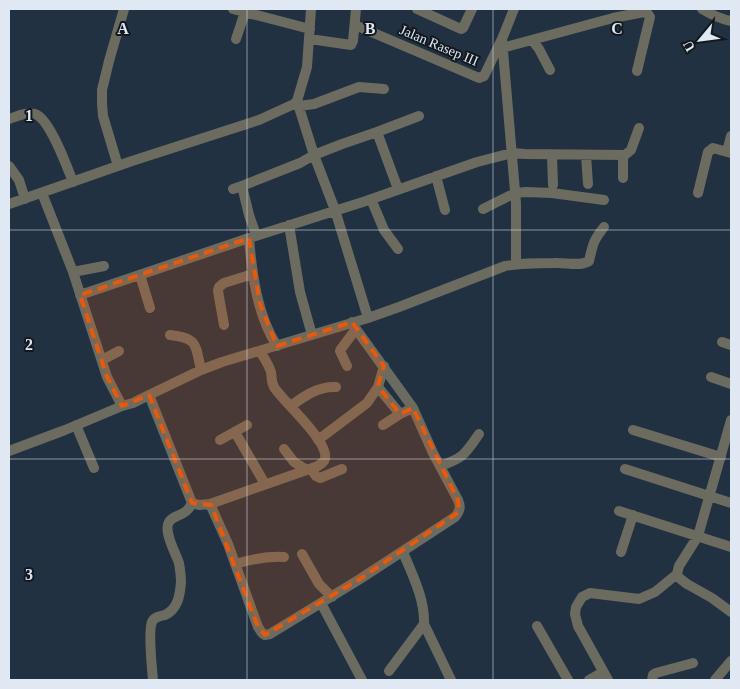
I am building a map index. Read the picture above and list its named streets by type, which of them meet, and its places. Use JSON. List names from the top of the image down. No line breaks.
{"streets":{"street":["Jalan Rasep III"]},"north":"bottom left","grid":{"columns":["A","B","C"],"rows":["1","2","3"]}}
